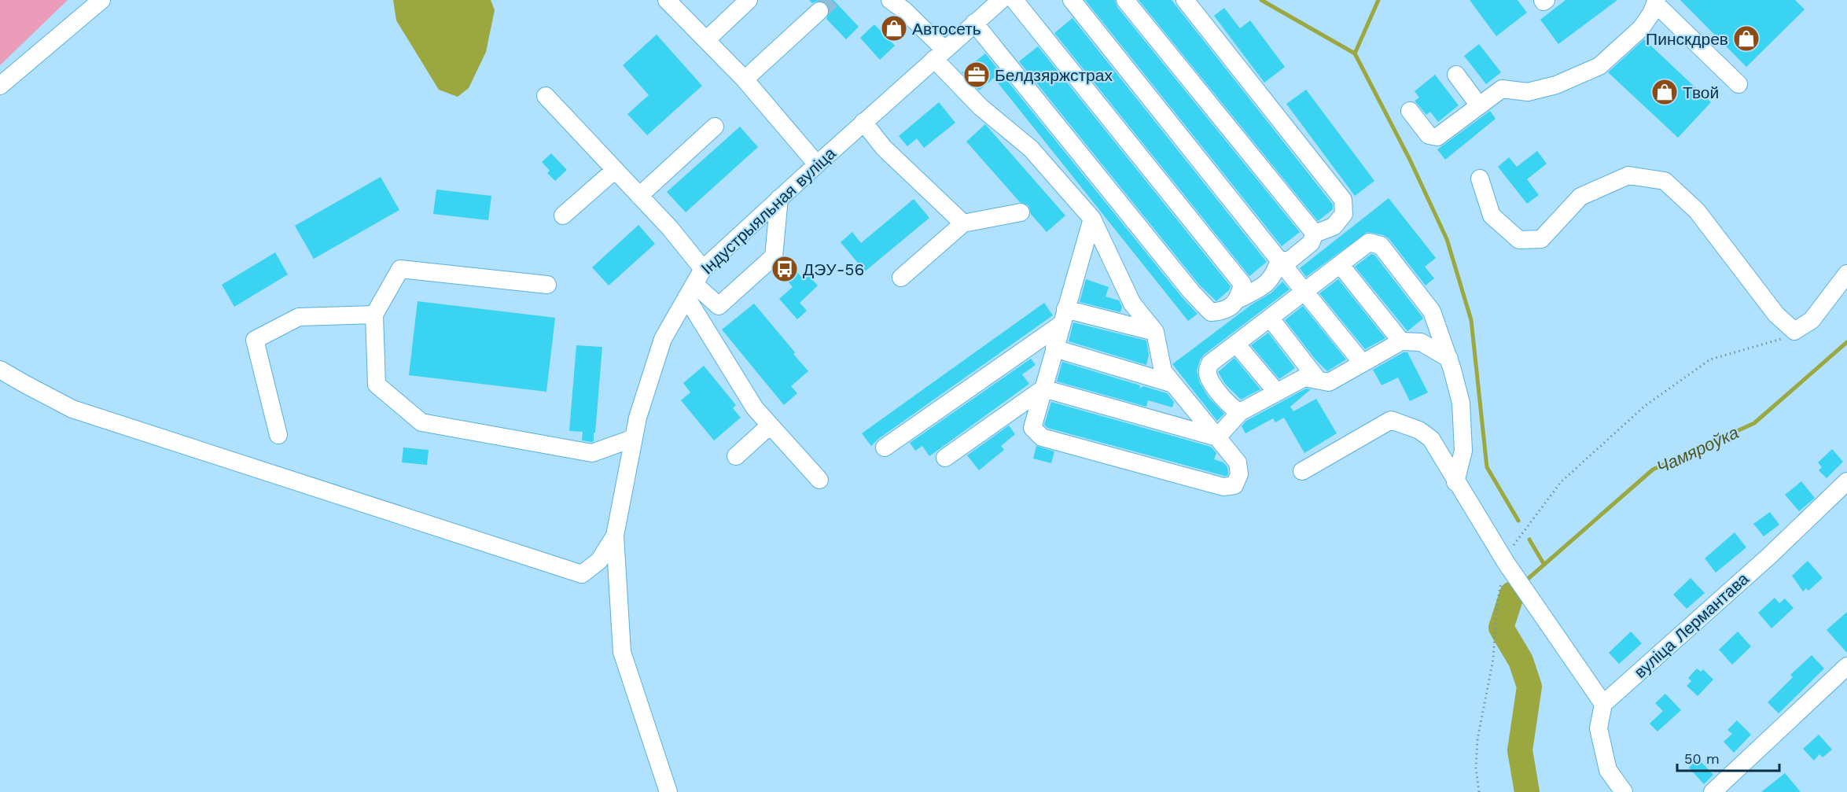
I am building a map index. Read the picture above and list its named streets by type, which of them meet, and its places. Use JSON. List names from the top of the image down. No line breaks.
{"streets":{"street":["Індустрыяльная вуліца","вуліца Лермантава"]},"water":["Чамяроўка"],"places":{"shop":["Автосеть","Пинскдрев","Твой"],"office":["Белдзяржстрах"],"bus stop":["ДЭУ-56"]},"scale_bar":"50 m"}
